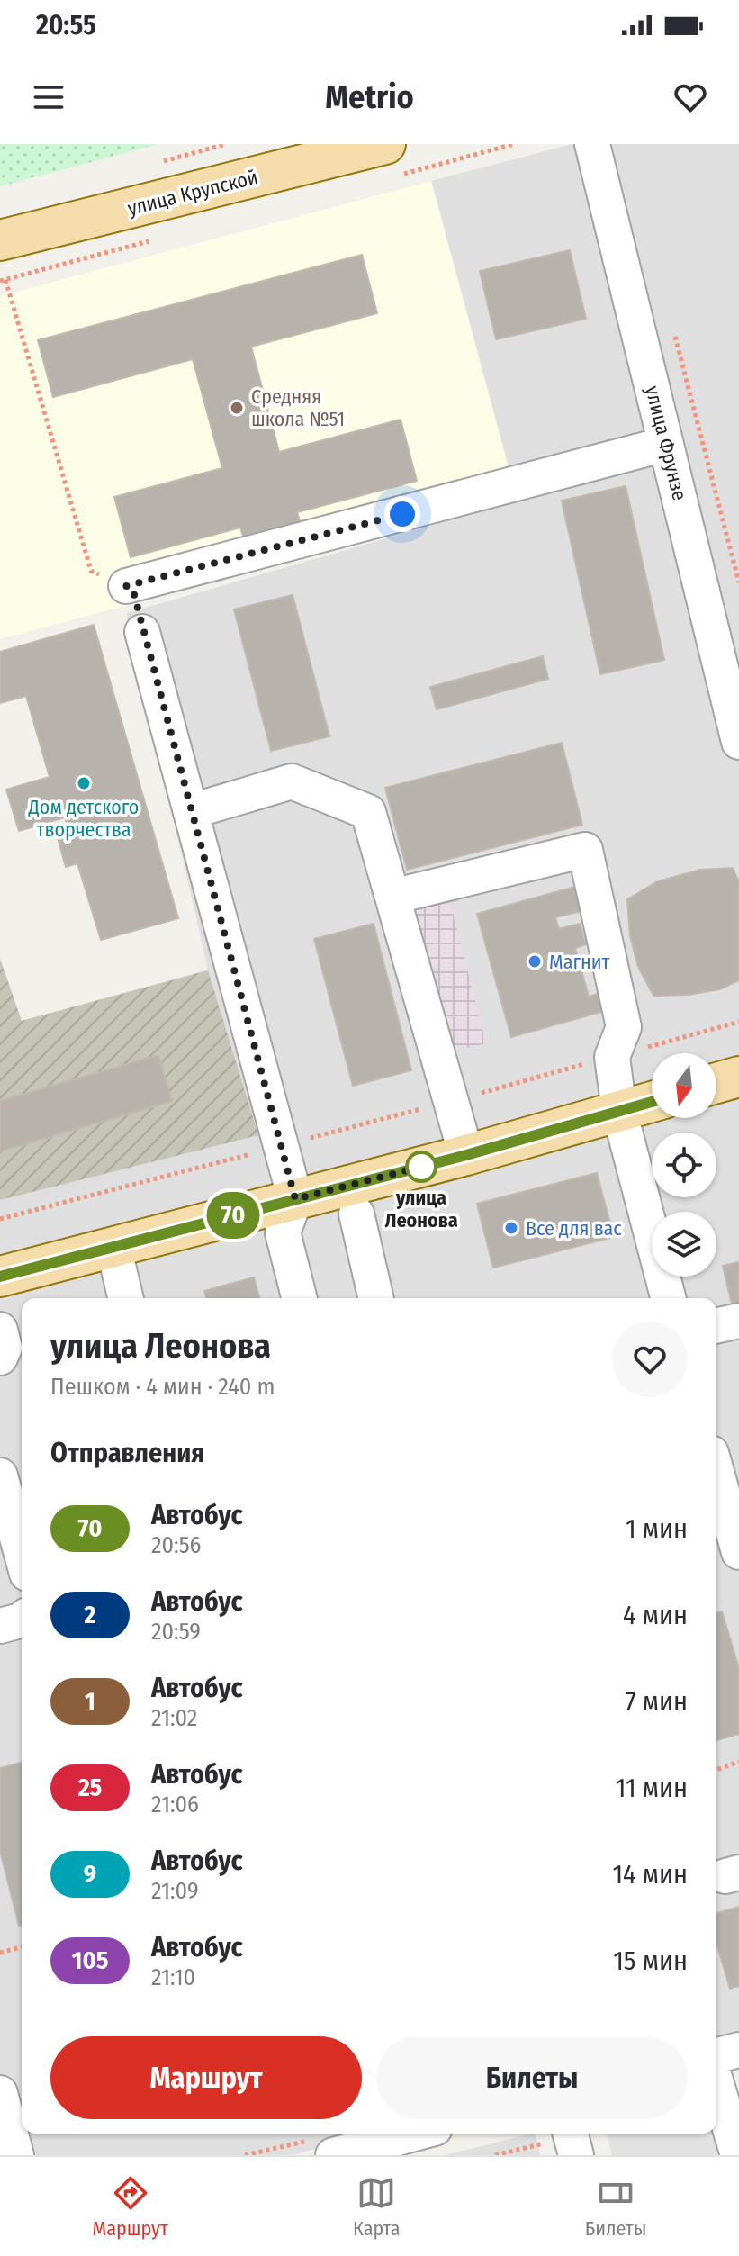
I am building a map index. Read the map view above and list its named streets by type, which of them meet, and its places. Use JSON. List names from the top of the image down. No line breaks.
{"streets":{"main road":["улица Крупской"],"street":["улица Фрунзе"]},"places":["Средняя школа №51","Дом детского творчества","Магнит","улица Леонова","Все для вас"],"lines":["bus line 70"],"north":"bottom","page":{"status":"20:55","header":"Metrio","on_map":"70","heading":[["улица Леонова","Пешком · 4 мин · 240 m"],"Отправления"],"list":[{"mark":"70","name":"Автобус","note":"20:56","value":"1 мин"},{"mark":"2","name":"Автобус","note":"20:59","value":"4 мин"},{"mark":"1","name":"Автобус","note":"21:02","value":"7 мин"},{"mark":"25","name":"Автобус","note":"21:06","value":"11 мин"},{"mark":"9","name":"Автобус","note":"21:09","value":"14 мин"},{"mark":"105","name":"Автобус","note":"21:10","value":"15 мин"}],"buttons":["Маршрут","Билеты"],"tabs":["Маршрут","Карта","Билеты"]}}
